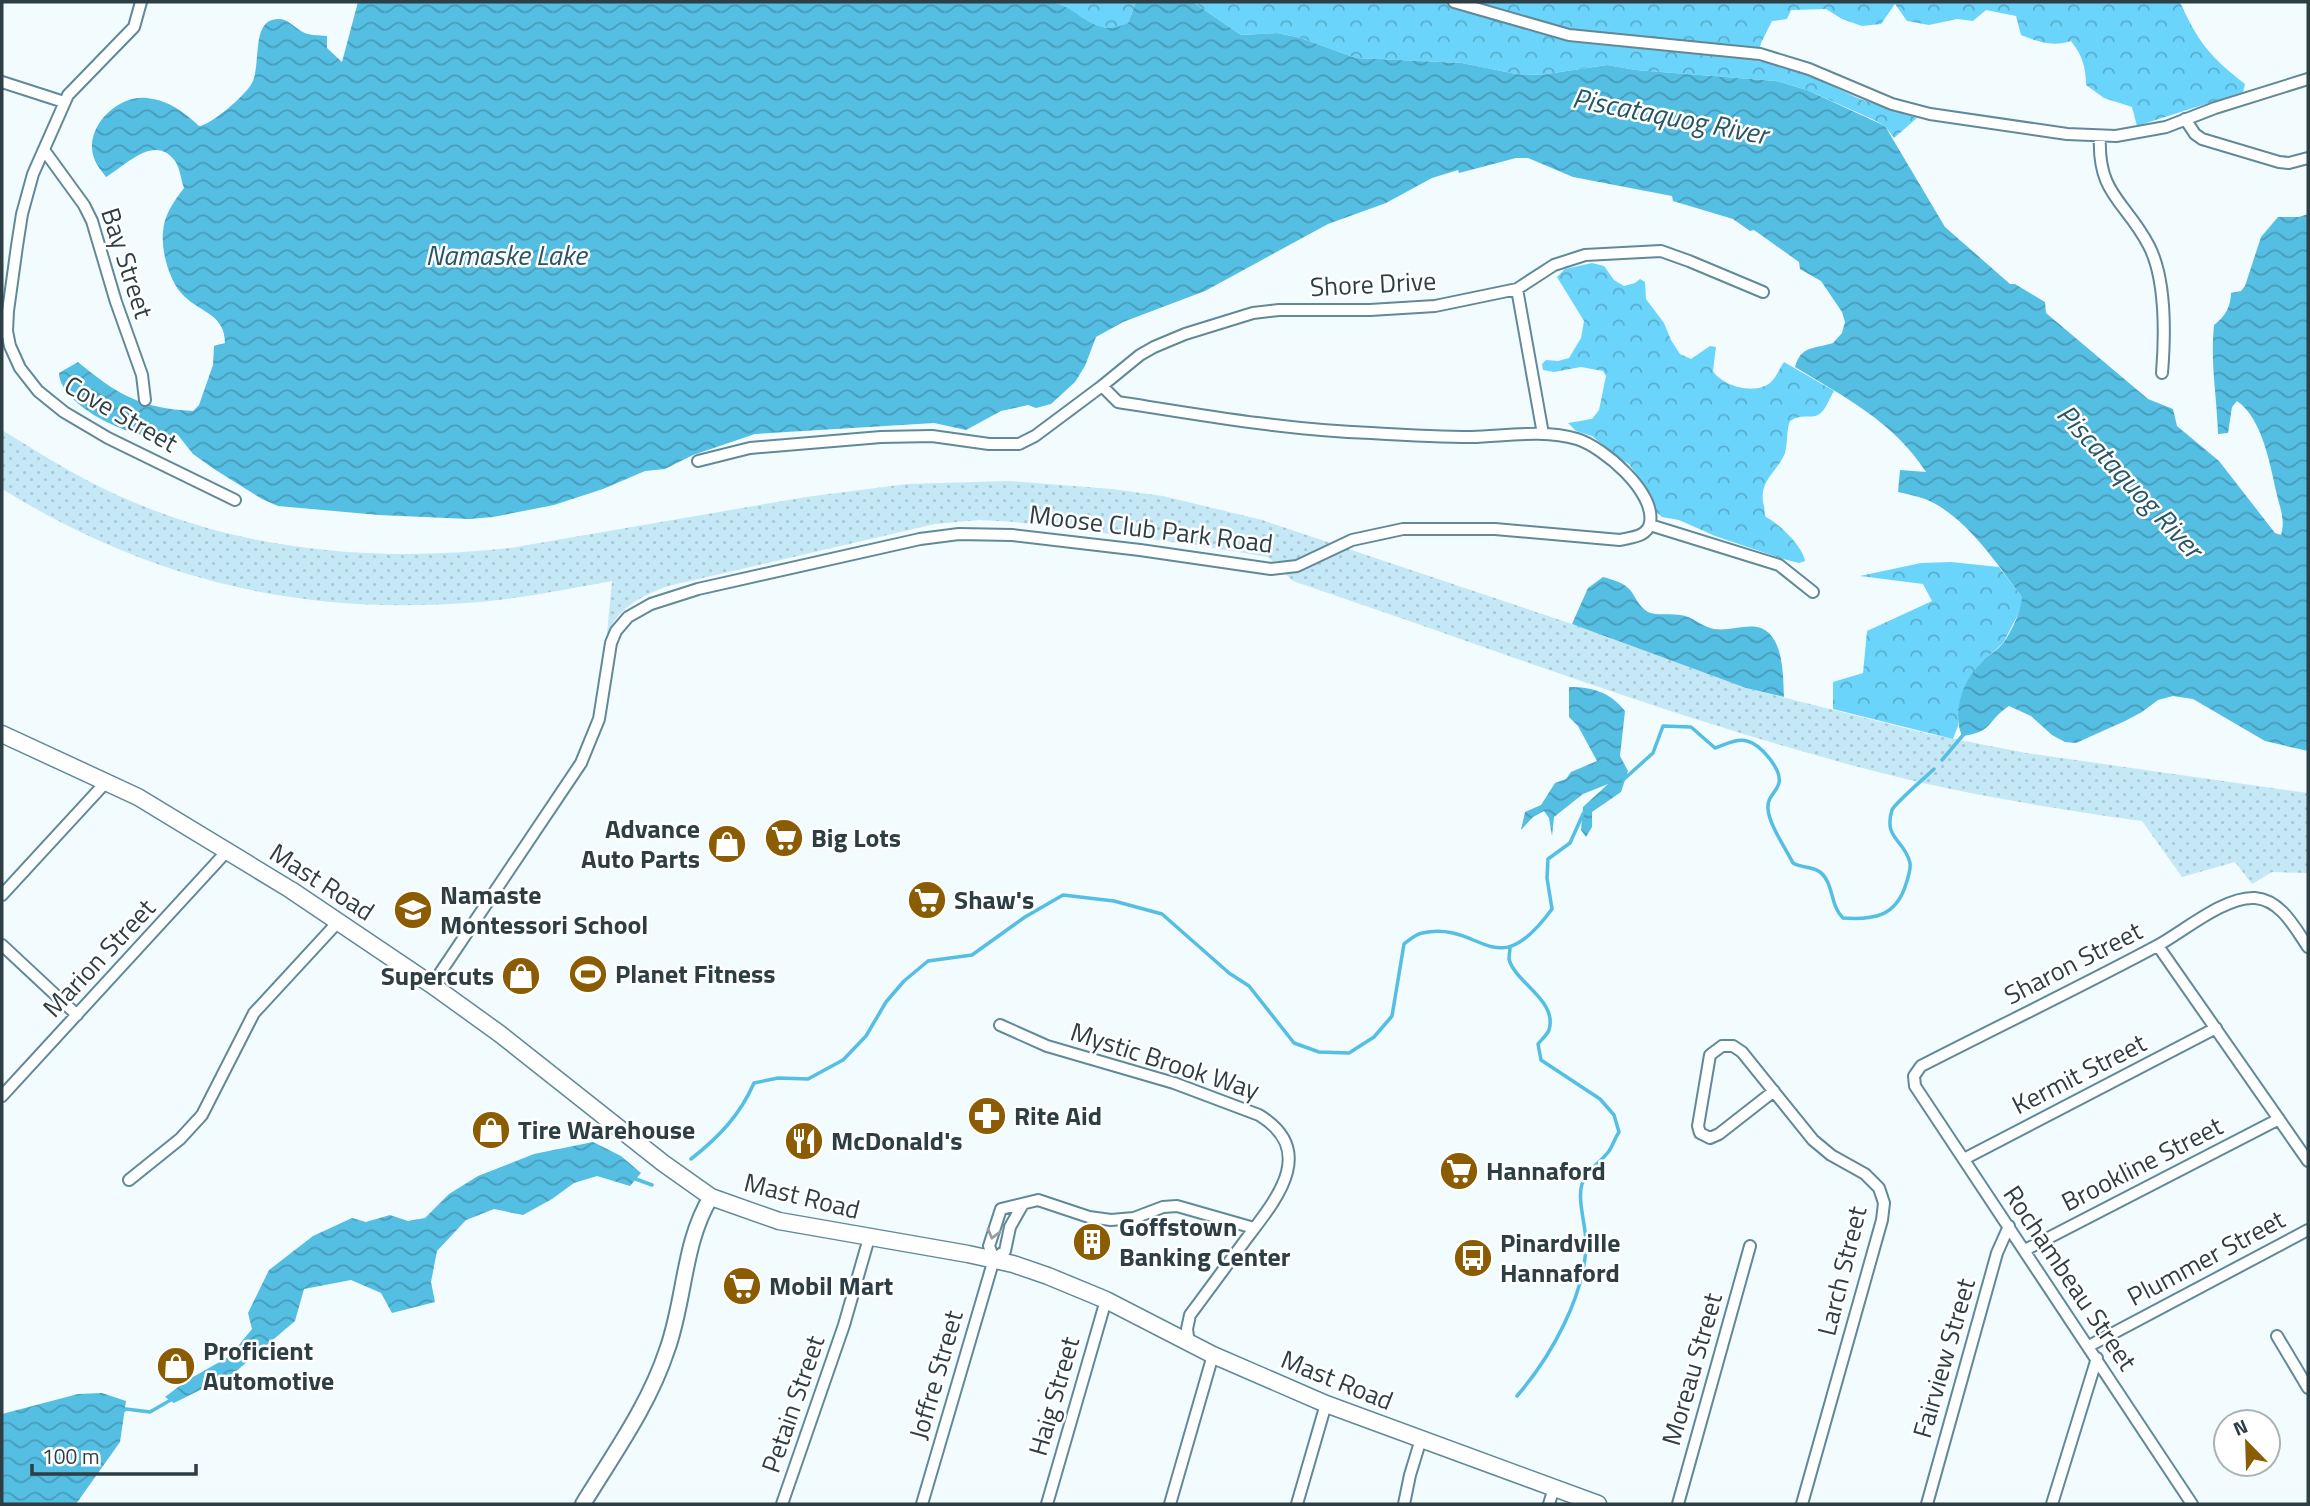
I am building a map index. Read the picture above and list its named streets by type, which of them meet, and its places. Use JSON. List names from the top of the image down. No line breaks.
{"streets":{"main road":["Mast Road"],"street":["Bay Street","Shore Drive","Cove Street","Moose Club Park Road","Marion Street","Sharon Street","Mystic Brook Way","Kermit Street","Brookline Street","Plummer Street","Larch Street","Rochambeau Street","Fairview Street","Moreau Street","Joffre Street","Haig Street","Petain Street"]},"crossings":[["Bay Street","Cove Street"],["Moose Club Park Road","Mast Road"],["Mast Road","Marion Street"],["Mast Road","Mystic Brook Way"],["Mast Road","Joffre Street"],["Mast Road","Haig Street"],["Mast Road","Petain Street"],["Sharon Street","Rochambeau Street"],["Kermit Street","Rochambeau Street"],["Brookline Street","Rochambeau Street"],["Plummer Street","Rochambeau Street"],["Rochambeau Street","Fairview Street"]],"water":["Piscataquog River","Namaske Lake"],"places":{"supermarket":["Big Lots","Shaw's","Hannaford","Mobil Mart"],"shop":["Advance Auto Parts","Supercuts","Tire Warehouse","Proficient Automotive"],"school or university":["Namaste Montessori School"],"sports":["Planet Fitness"],"pharmacy":["Rite Aid"],"restaurant":["McDonald's"],"building":["Goffstown Banking Center"],"bus stop":["Pinardville Hannaford"]},"scale_bar":"100 m","north":"top left"}
